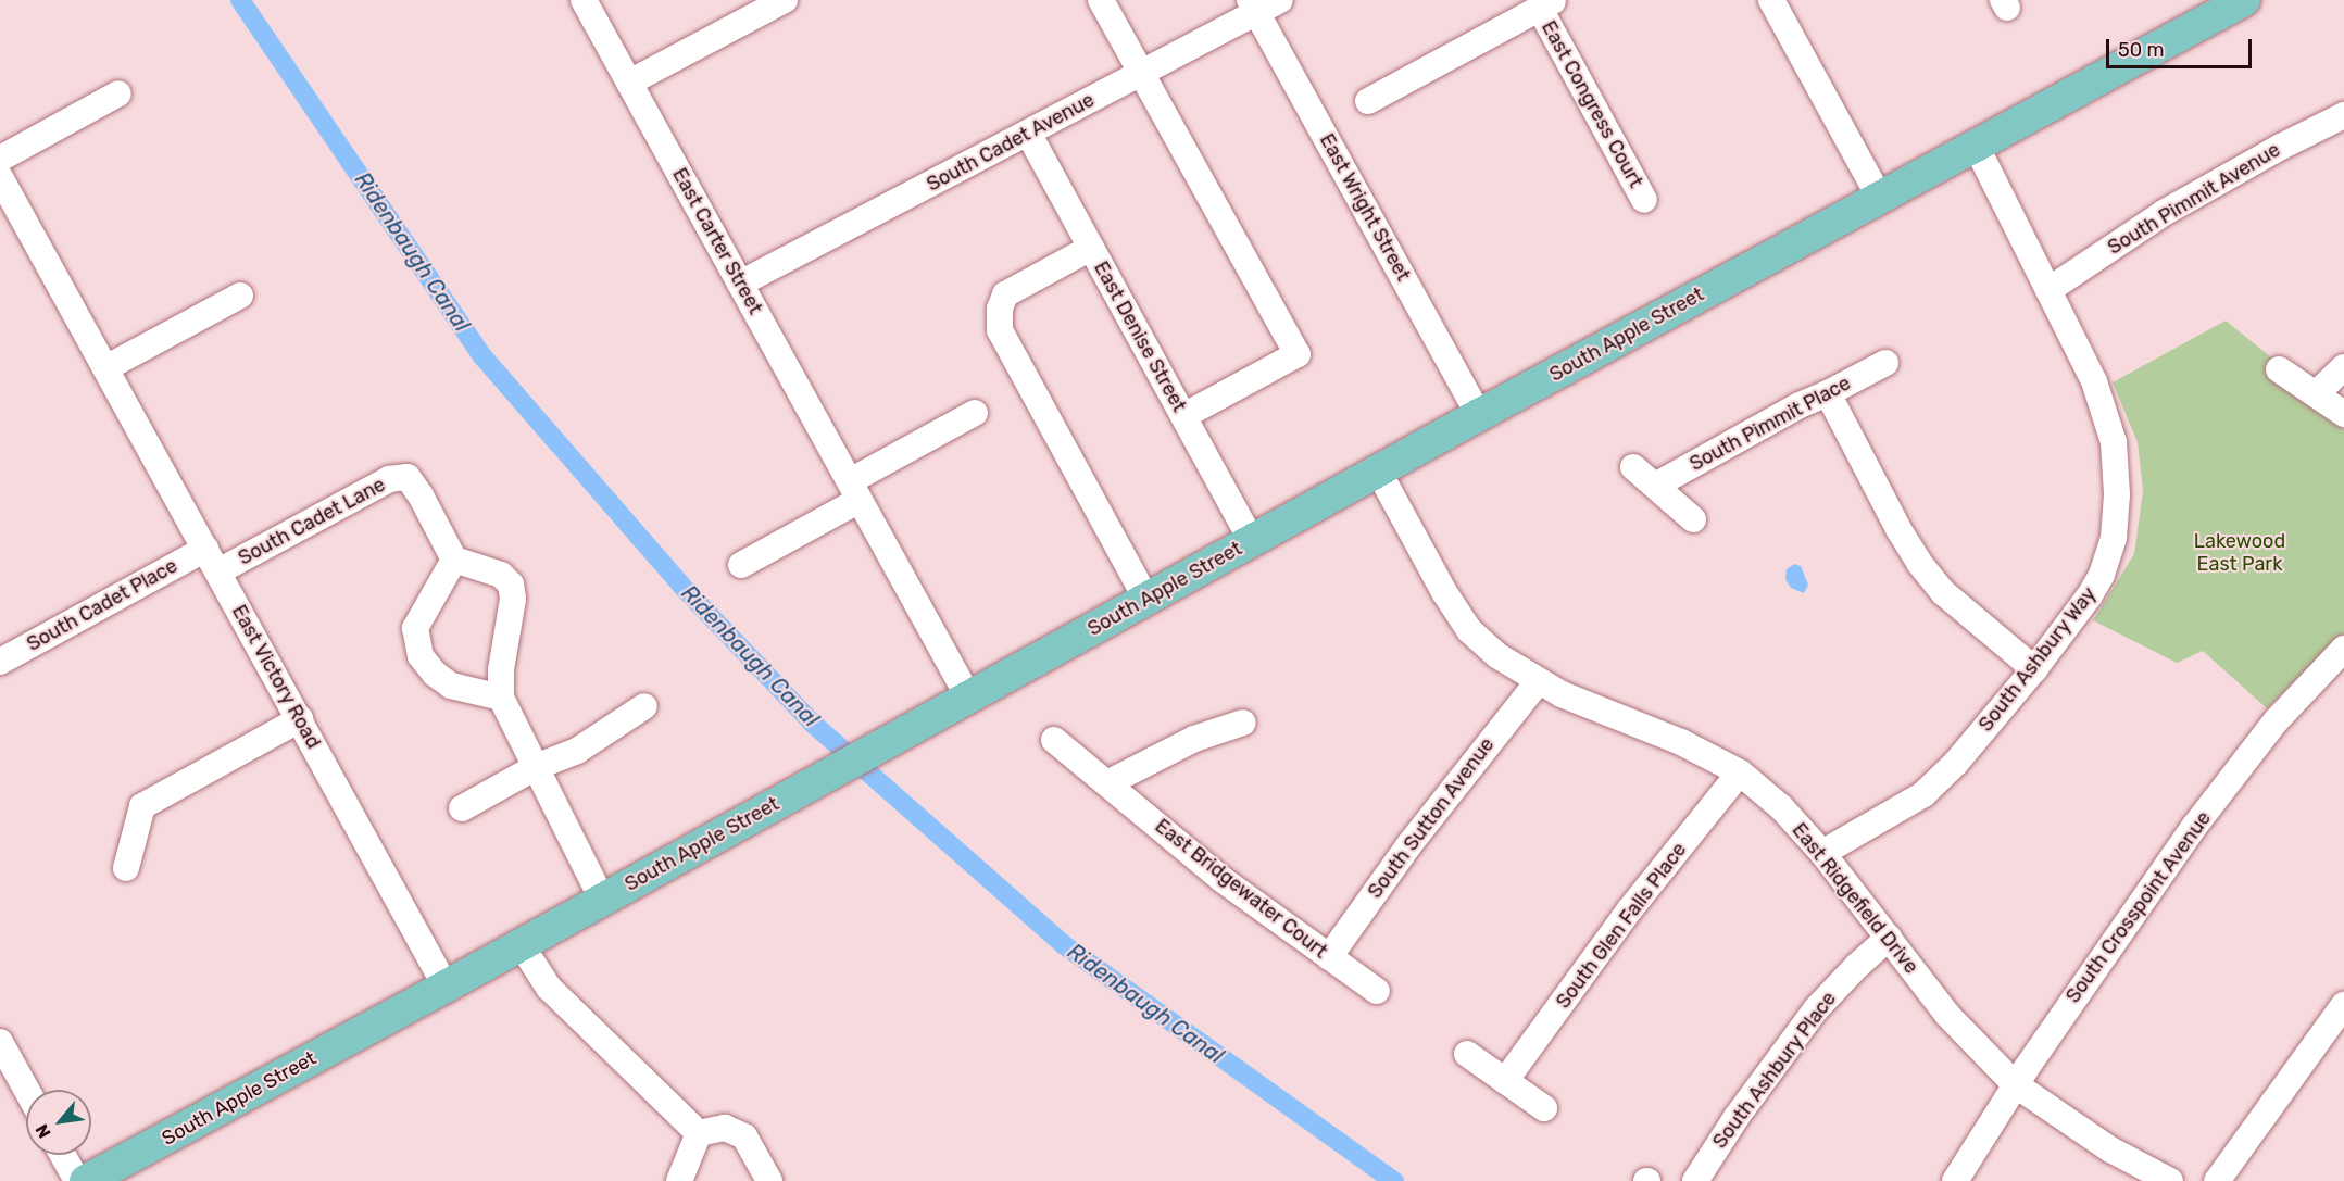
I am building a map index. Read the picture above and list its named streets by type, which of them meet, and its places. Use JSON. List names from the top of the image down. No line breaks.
{"streets":{"main road":["South Apple Street"],"street":["East Congress Court","South Cadet Avenue","South Pimmit Avenue","East Wright Street","East Carter Street","East Denise Street","South Pimmit Place","South Cadet Lane","South Cadet Place","South Ashbury Way","East Victory Road","South Sutton Avenue","East Bridgewater Court","East Ridgefield Drive","South Crosspoint Avenue","South Glen Falls Place","South Ashbury Place"]},"crossings":[["South Cadet Avenue","East Wright Street"],["South Cadet Avenue","East Carter Street"],["South Cadet Avenue","East Denise Street"],["South Pimmit Avenue","South Ashbury Way"],["East Wright Street","South Apple Street"],["East Carter Street","South Apple Street"],["South Apple Street","East Denise Street"],["South Apple Street","South Ashbury Way"],["South Apple Street","East Victory Road"],["South Apple Street","East Ridgefield Drive"],["South Cadet Lane","East Victory Road"],["South Cadet Place","East Victory Road"],["South Ashbury Way","East Ridgefield Drive"],["South Sutton Avenue","East Bridgewater Court"],["South Sutton Avenue","East Ridgefield Drive"],["East Ridgefield Drive","South Crosspoint Avenue"],["East Ridgefield Drive","South Glen Falls Place"],["East Ridgefield Drive","South Ashbury Place"]],"water":["Ridenbaugh Canal"],"parks":["Lakewood East Park"],"scale_bar":"50 m","north":"bottom left"}
